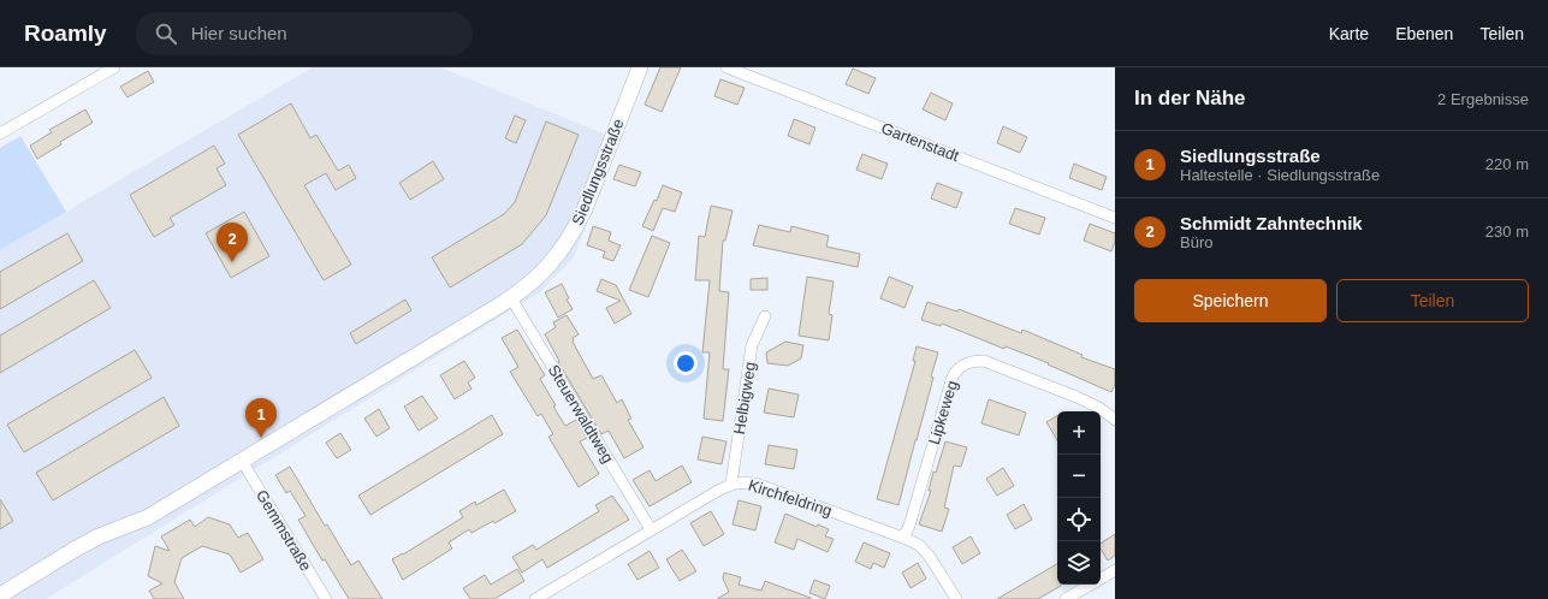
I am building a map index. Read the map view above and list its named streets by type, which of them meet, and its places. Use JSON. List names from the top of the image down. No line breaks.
{"streets":{"street":["Gartenstadt","Siedlungsstraße","Helbigweg","Lipkeweg","Steuerwaldtweg","Kirchfeldring","Gemmstraße"]},"crossings":[["Siedlungsstraße","Steuerwaldtweg"],["Siedlungsstraße","Gemmstraße"],["Helbigweg","Kirchfeldring"],["Lipkeweg","Kirchfeldring"],["Steuerwaldtweg","Kirchfeldring"]],"page":{"header":"Roamly","search":"Hier suchen","nav":["Karte","Ebenen","Teilen"],"heading":["In der Nähe","2 Ergebnisse"],"list":[{"mark":"1","name":"Siedlungsstraße","note":"Haltestelle · Siedlungsstraße","value":"220 m"},{"mark":"2","name":"Schmidt Zahntechnik","note":"Büro","value":"230 m"}],"pins":["2","1"],"buttons":["Speichern","Teilen"],"map_buttons":["+","−"]}}
